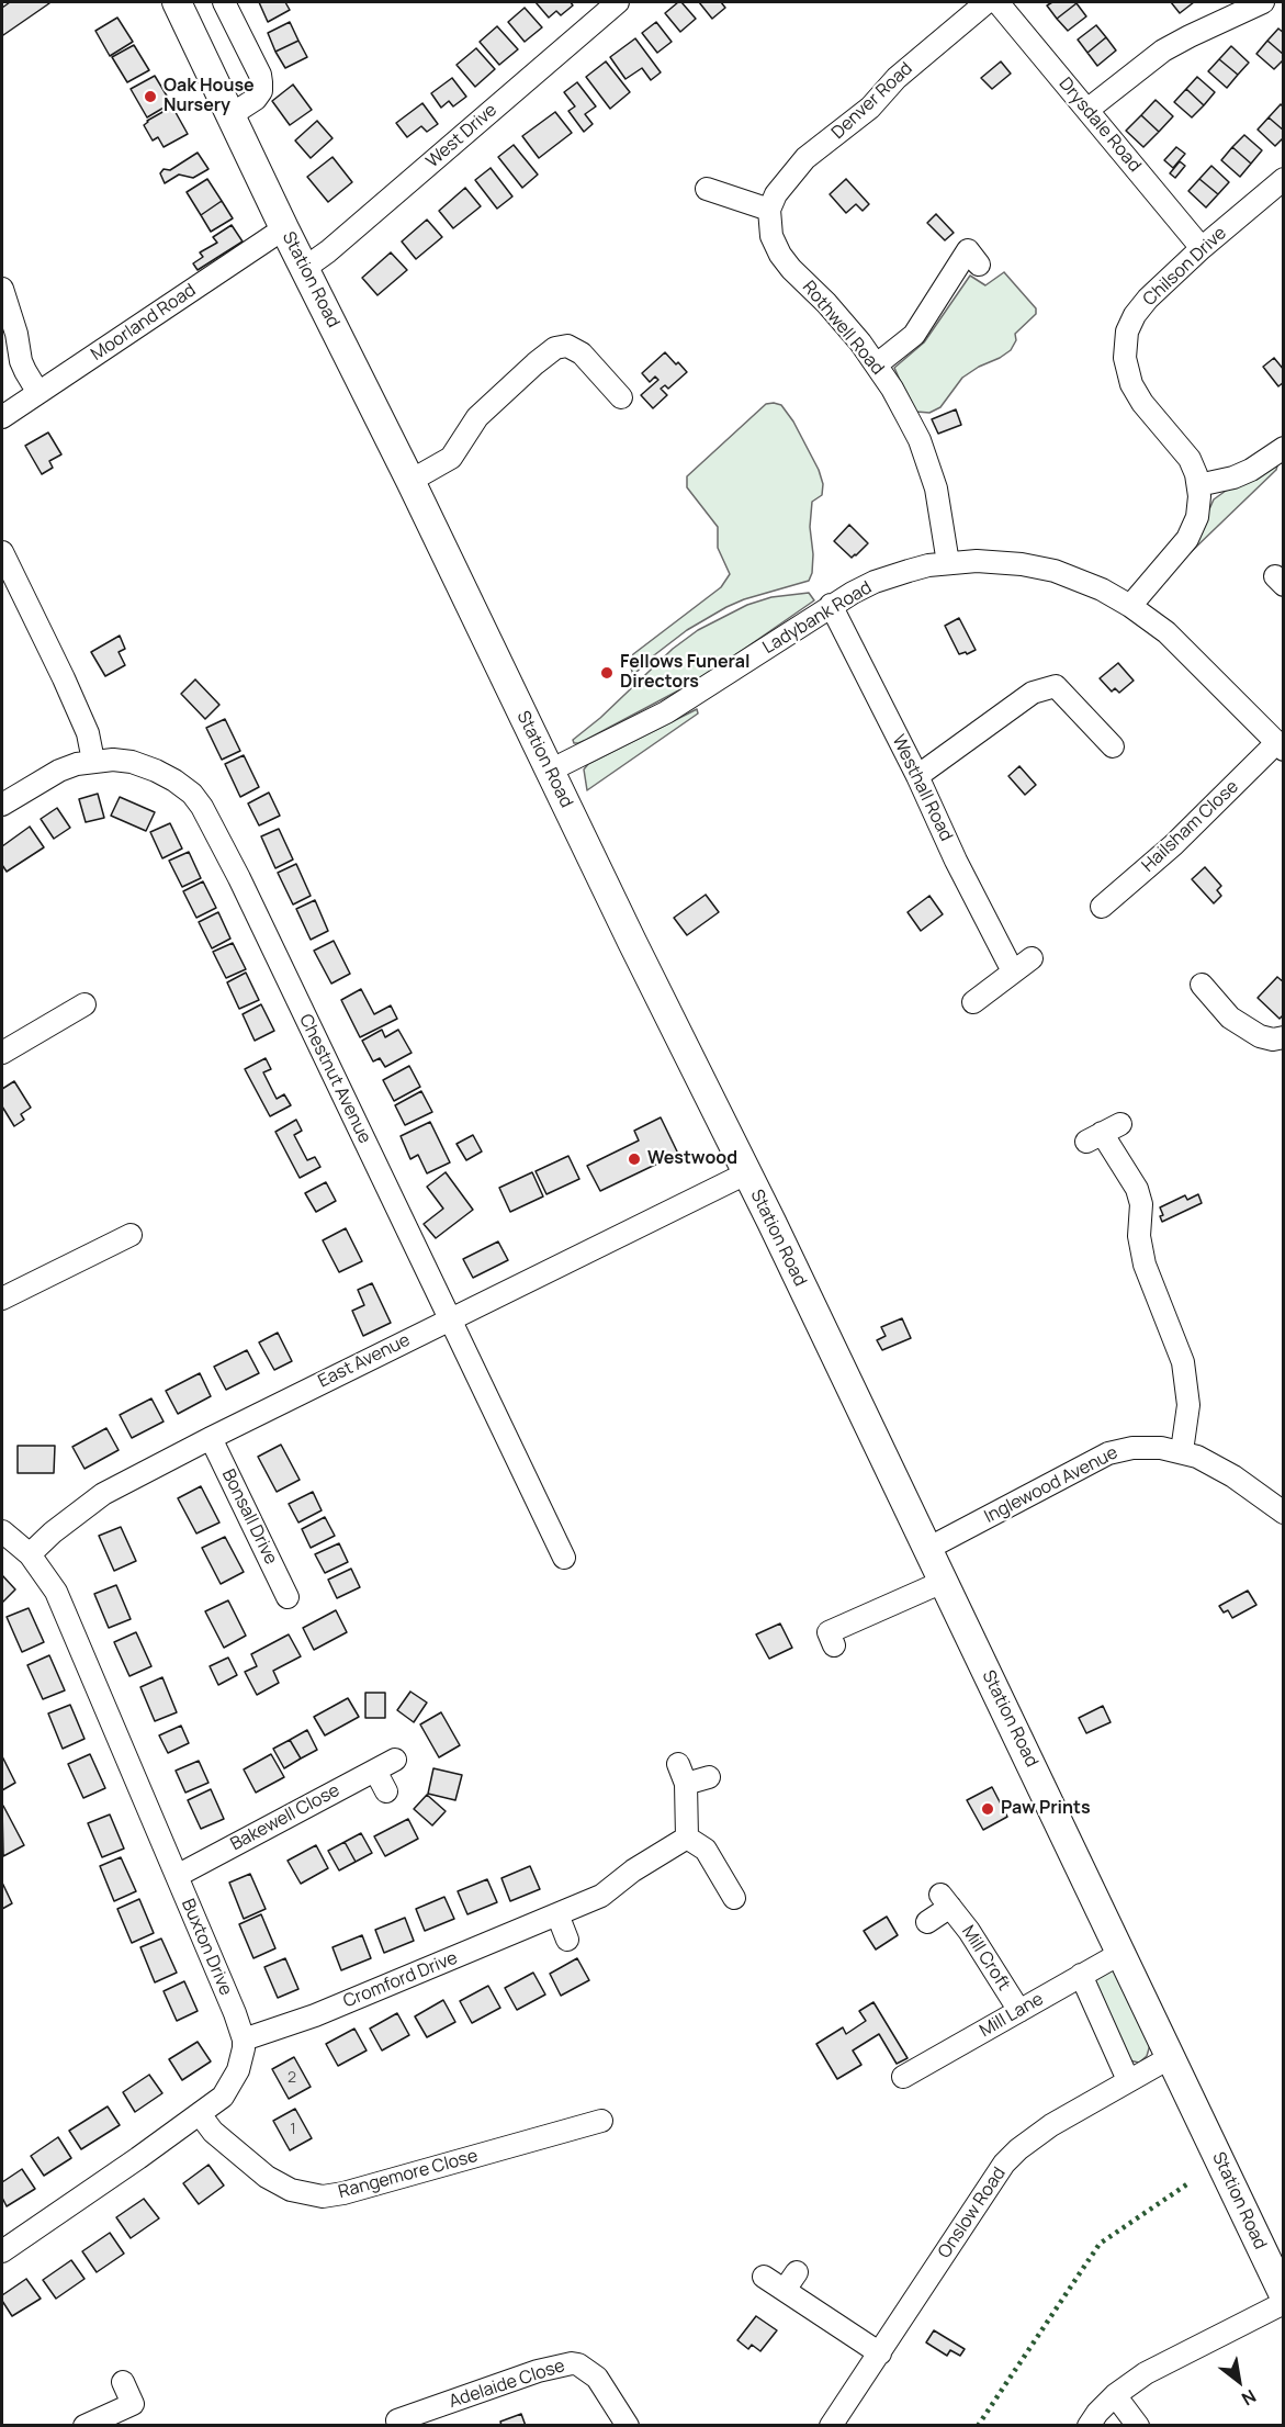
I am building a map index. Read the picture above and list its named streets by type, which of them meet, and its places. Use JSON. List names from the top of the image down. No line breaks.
{"streets":{"main road":["Station Road"],"street":["Denver Road","Drysdale Road","West Drive","Chilson Drive","Moorland Road","Rothwell Road","Ladybank Road","Westhall Road","Hailsham Close","Chestnut Avenue","East Avenue","Inglewood Avenue","Bonsall Drive","Bakewell Close","Buxton Drive","Mill Croft","Cromford Drive","Mill Lane","Rangemore Close","Onslow Road","Adelaide Close"]},"crossings":[["Denver Road","Rothwell Road"],["Drysdale Road","Chilson Drive"],["West Drive","Station Road"],["Chilson Drive","Ladybank Road"],["Station Road","Moorland Road"],["Station Road","Ladybank Road"],["Station Road","East Avenue"],["Station Road","Inglewood Avenue"],["Station Road","Mill Lane"],["Station Road","Onslow Road"],["Rothwell Road","Ladybank Road"],["Ladybank Road","Westhall Road"],["Ladybank Road","Hailsham Close"],["Chestnut Avenue","East Avenue"],["East Avenue","Bonsall Drive"],["East Avenue","Buxton Drive"],["Bakewell Close","Buxton Drive"],["Buxton Drive","Cromford Drive"],["Mill Croft","Mill Lane"]],"places":["Oak House Nursery","Fellows Funeral Directors","Westwood","Paw Prints"],"house_numbers":["2","1"],"north":"bottom right"}
